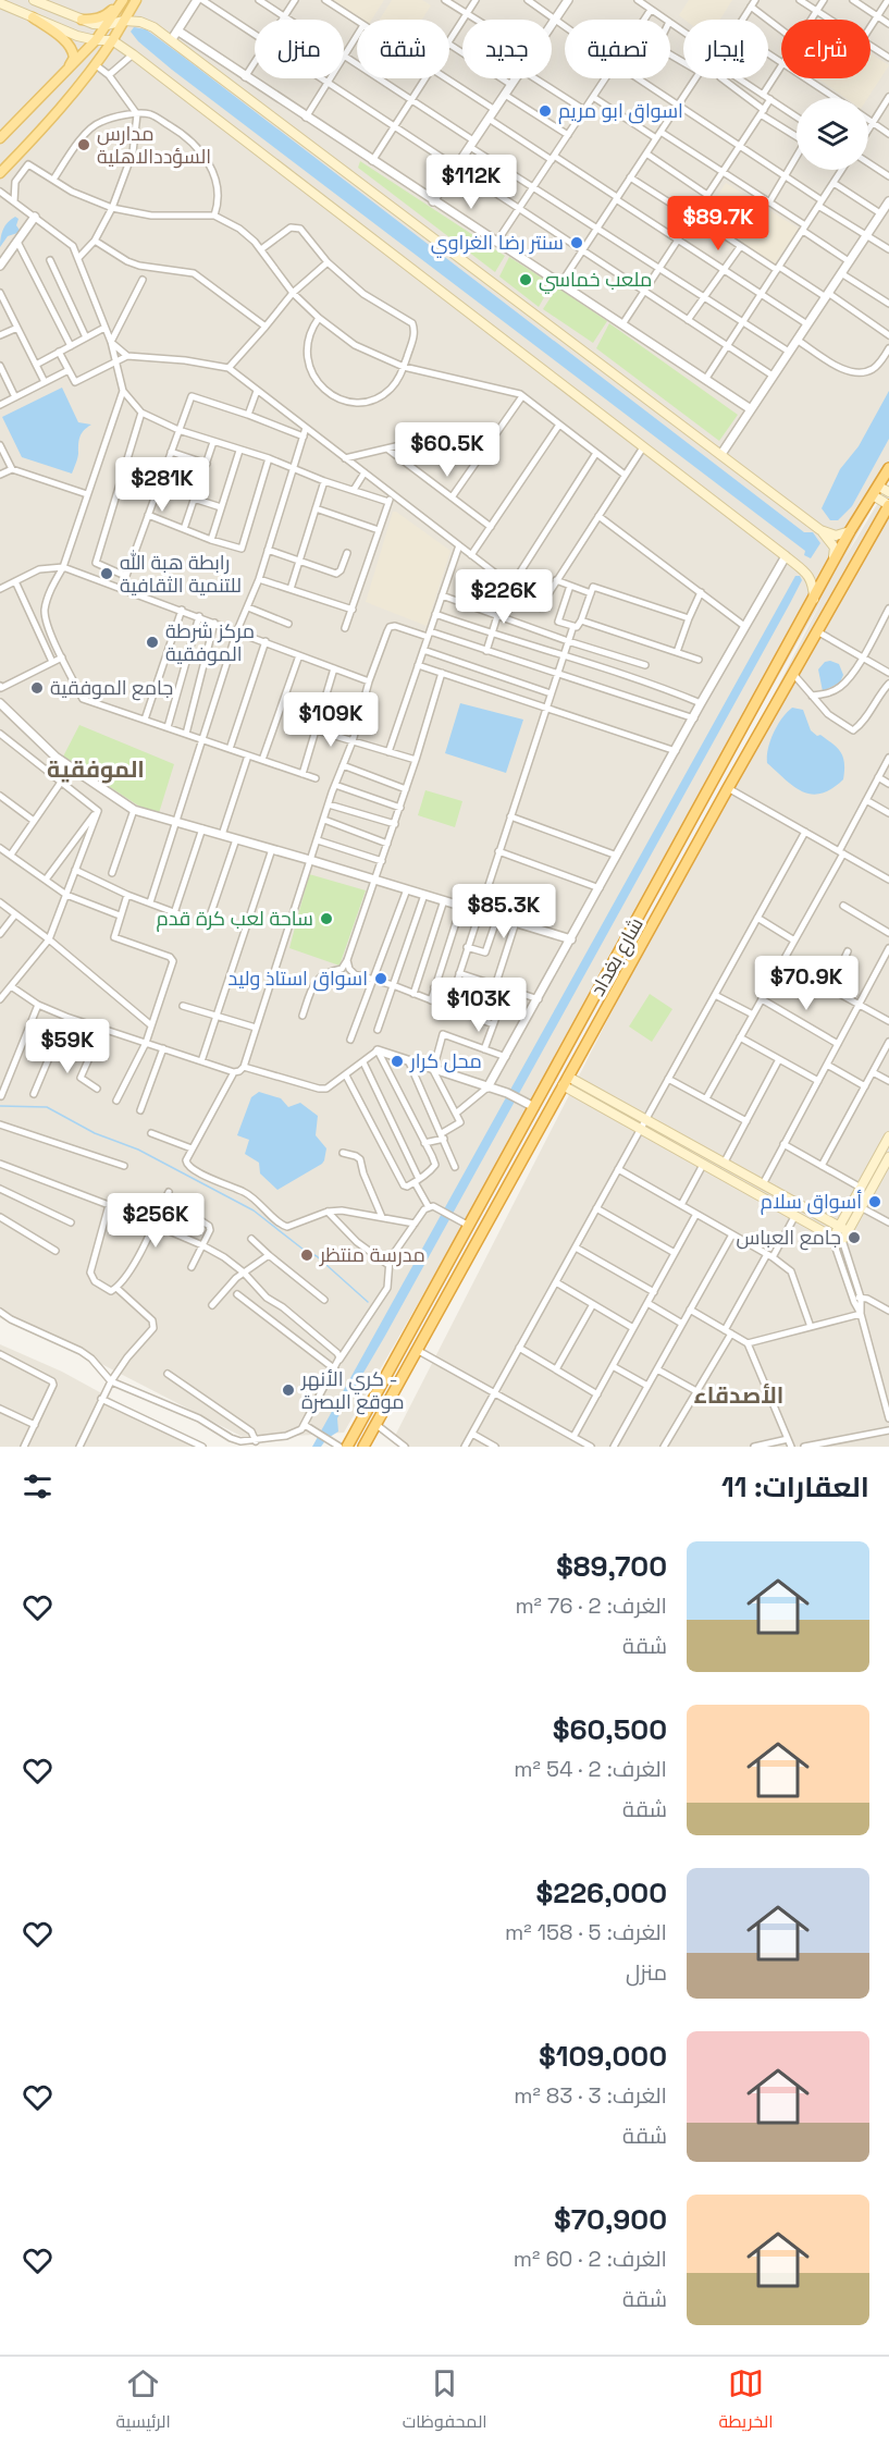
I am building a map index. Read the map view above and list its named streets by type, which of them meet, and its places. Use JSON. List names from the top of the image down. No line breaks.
{"streets":{"highway":["شارع بغداد"]},"districts":["الموفقية","الأصدقاء"],"places":["اسواق ابو مريم","مدارس السؤددالاهلية","سنتر رضا الغراوي","ملعب خماسي","رابطة هبة الله للتنمية الثقافية","مركز شرطة الموفقية","جامع الموفقية","ساحة لعب كرة قدم","اسواق استاذ وليد","محل كرار","أسواق سلام","جامع العباس","مدرسة منتظر","كري الأنهر - موقع البصرة"],"page":{"chip":["شراء","إيجار","تصفية","جديد","شقة","منزل"],"price":["$112K","$89.7K","$60.5K","$281K","$226K","$109K","$85.3K","$70.9K","$103K","$59K","$256K"],"heading":"العقارات: 11","list":[{"name":"$89,700","note":"الغرف: 2 · 76 m² · شقة"},{"name":"$60,500","note":"الغرف: 2 · 54 m² · شقة"},{"name":"$226,000","note":"الغرف: 5 · 158 m² · منزل"},{"name":"$109,000","note":"الغرف: 3 · 83 m² · شقة"},{"name":"$70,900","note":"الغرف: 2 · 60 m² · شقة"}],"tabs":["الخريطة","المحفوظات","الرئيسية"]}}
